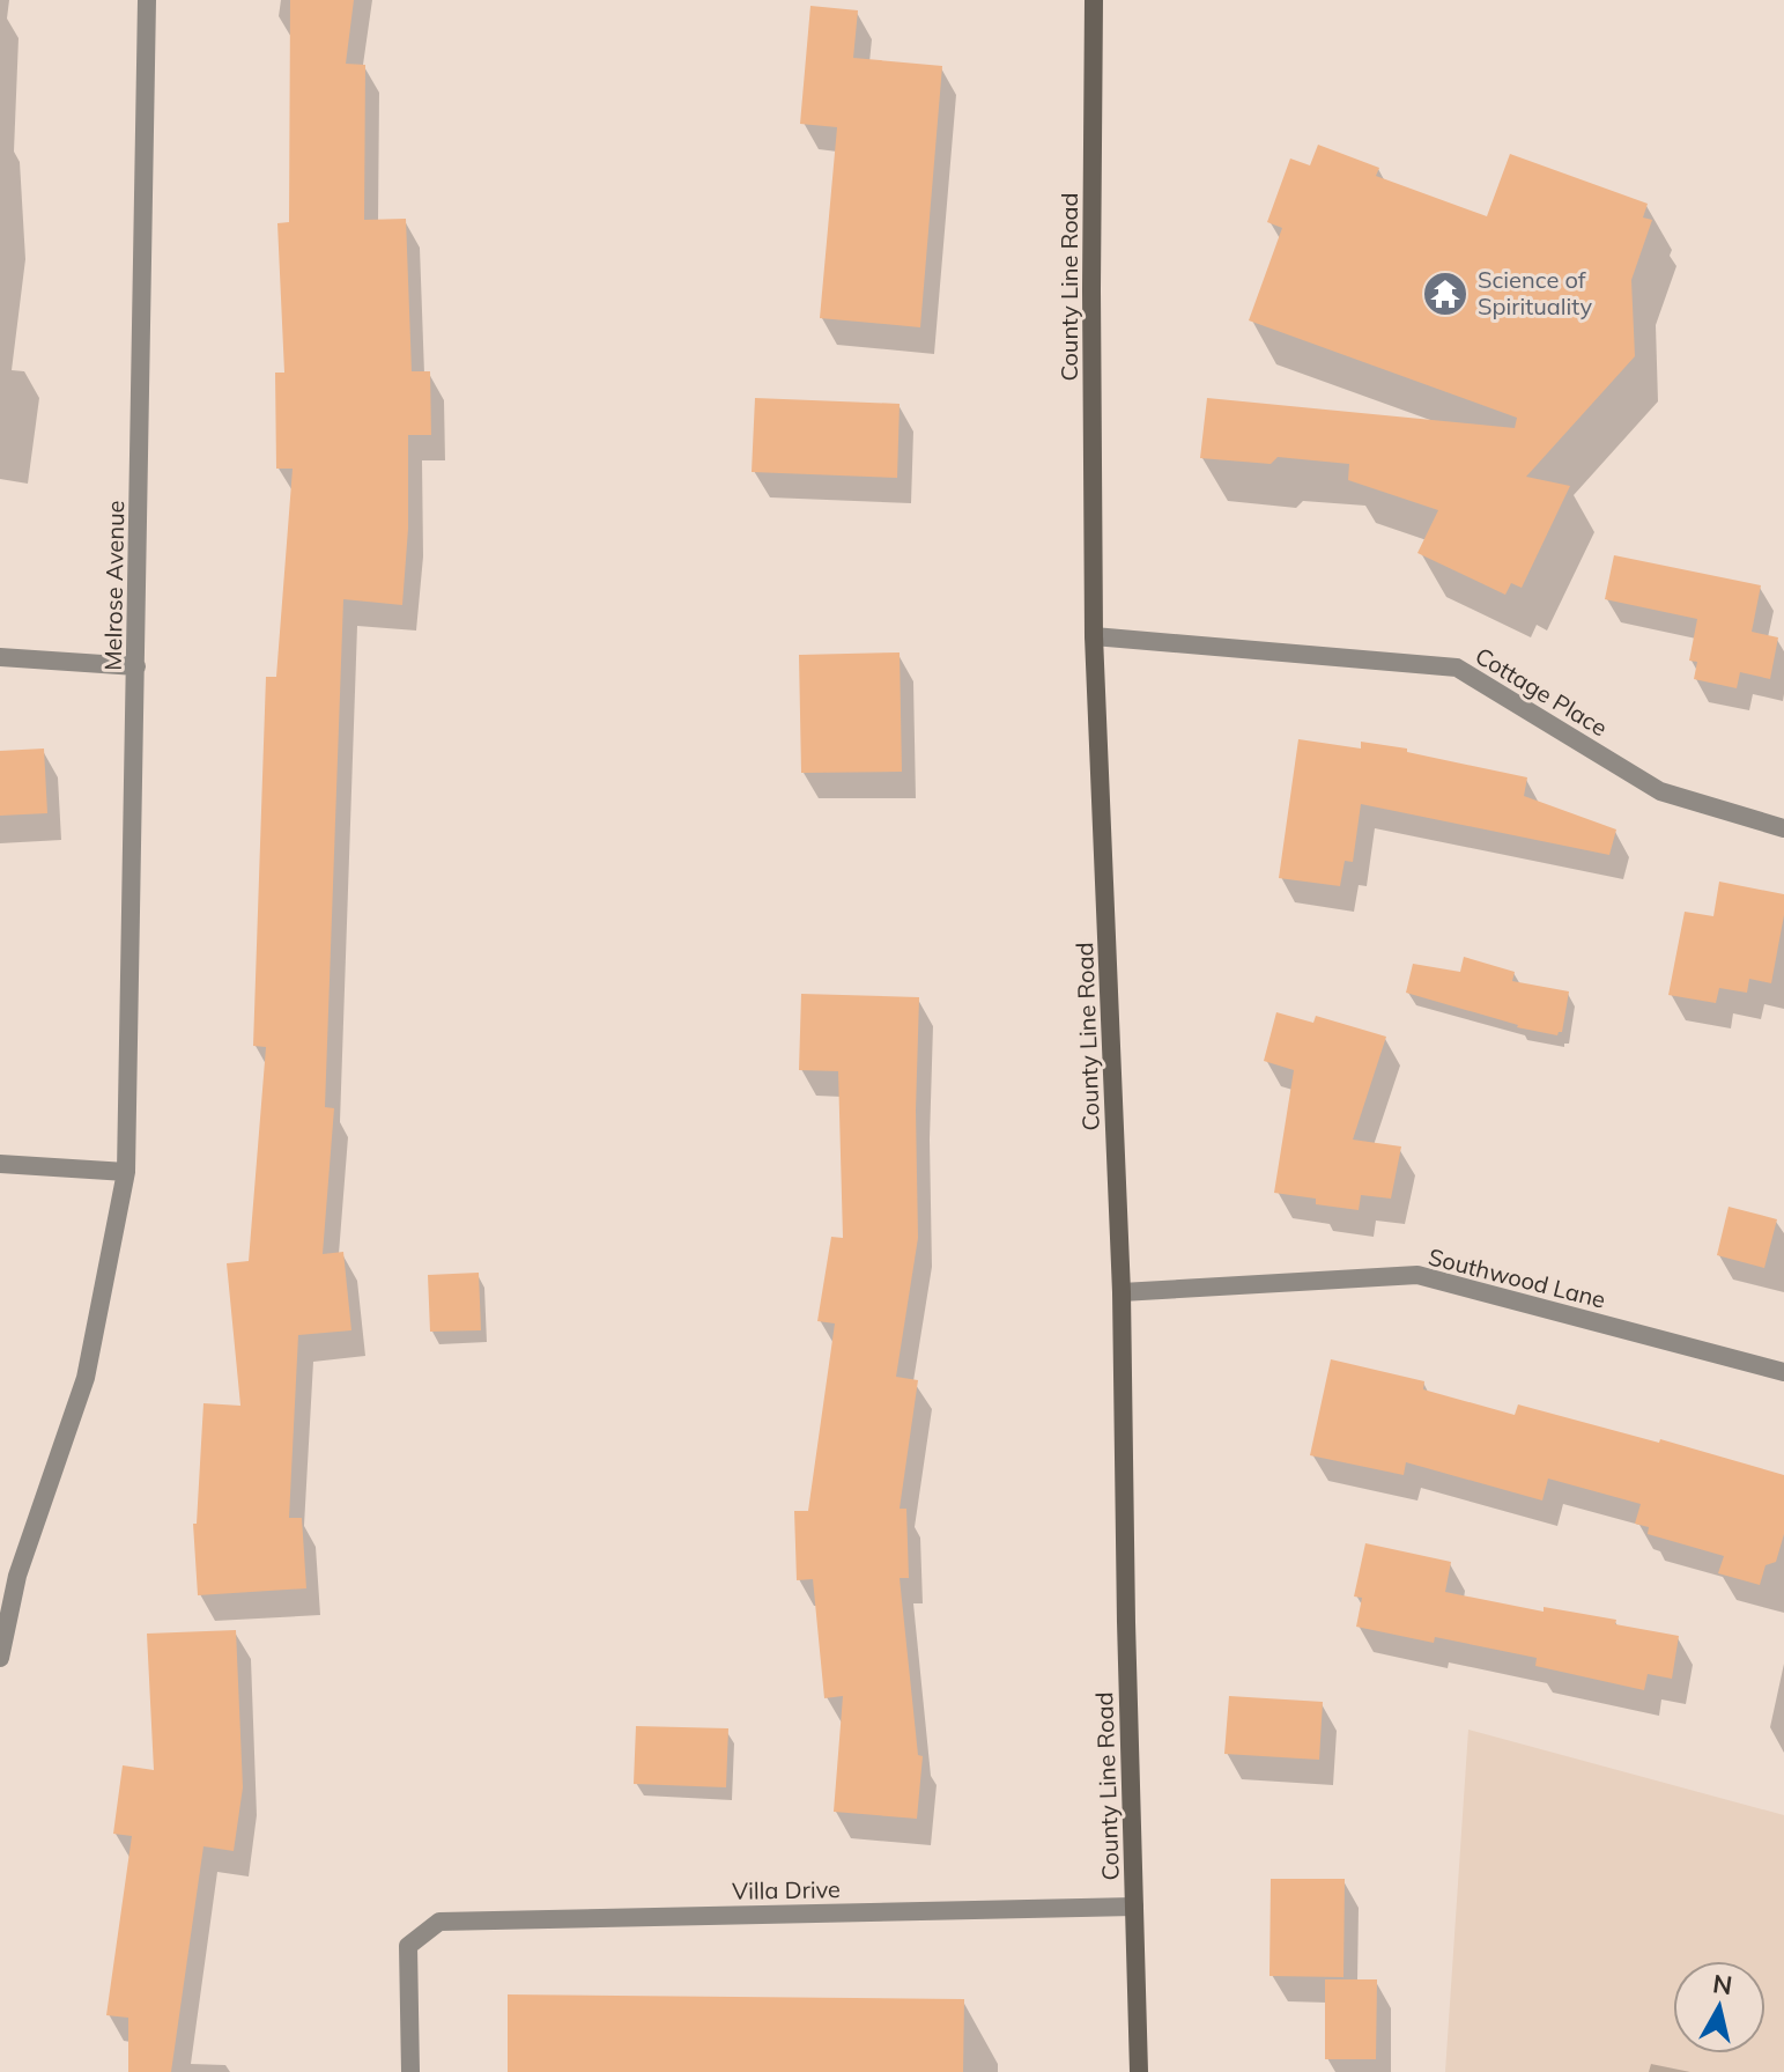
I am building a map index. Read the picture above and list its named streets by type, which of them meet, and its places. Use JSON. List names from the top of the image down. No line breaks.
{"streets":{"main road":["County Line Road"],"street":["Melrose Avenue","Cottage Place","Southwood Lane","Villa Drive"]},"crossings":[["County Line Road","Cottage Place"],["County Line Road","Southwood Lane"],["County Line Road","Villa Drive"]],"places":{"temple":["Science of Spirituality"]},"north":"top"}
